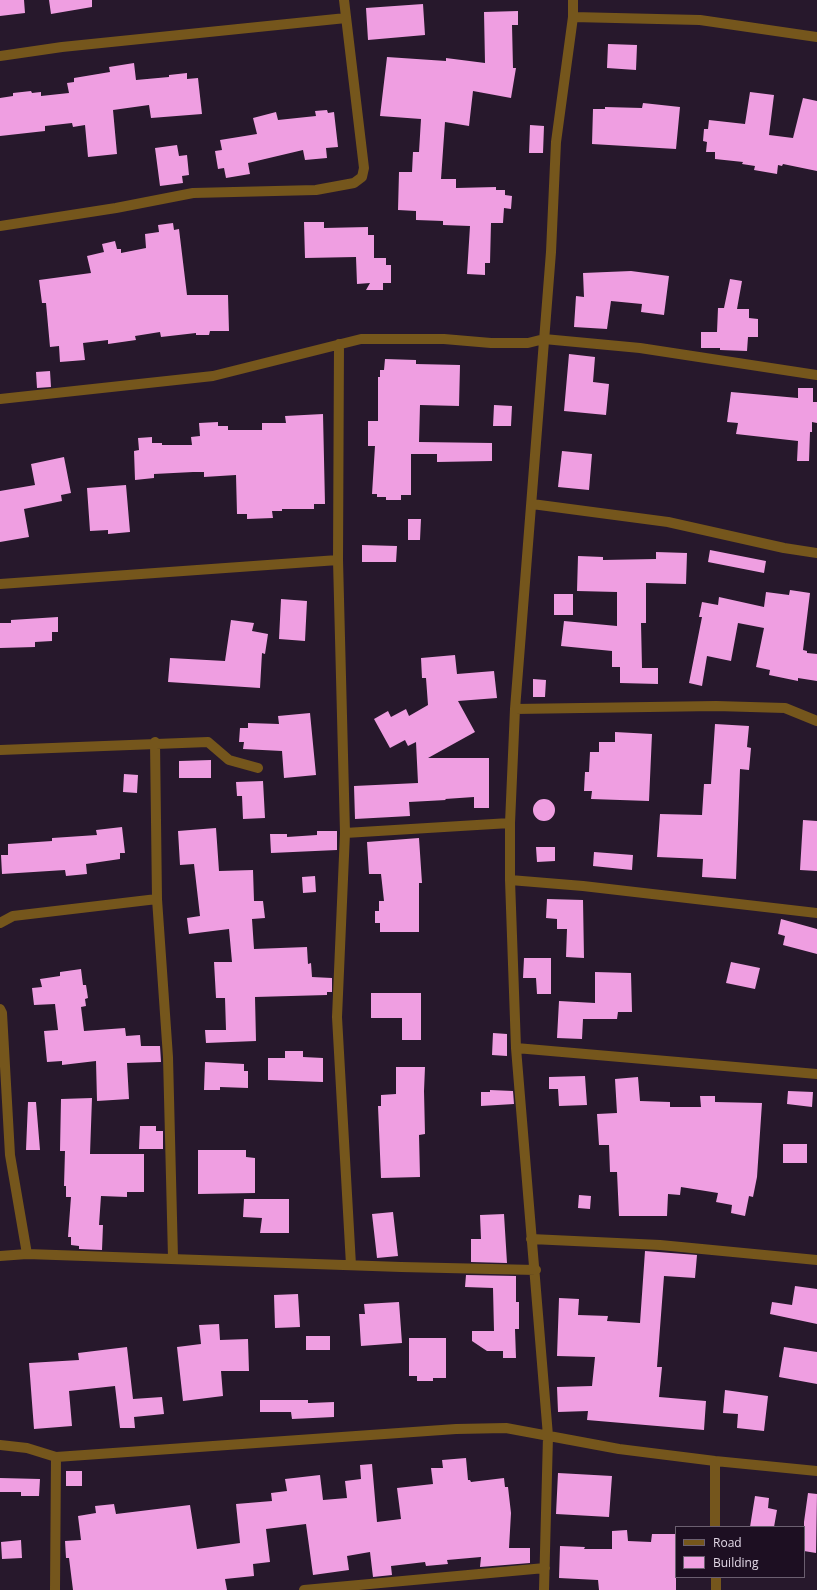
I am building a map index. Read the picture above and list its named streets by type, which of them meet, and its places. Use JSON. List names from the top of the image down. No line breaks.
{"legend":["Road","Building"]}
